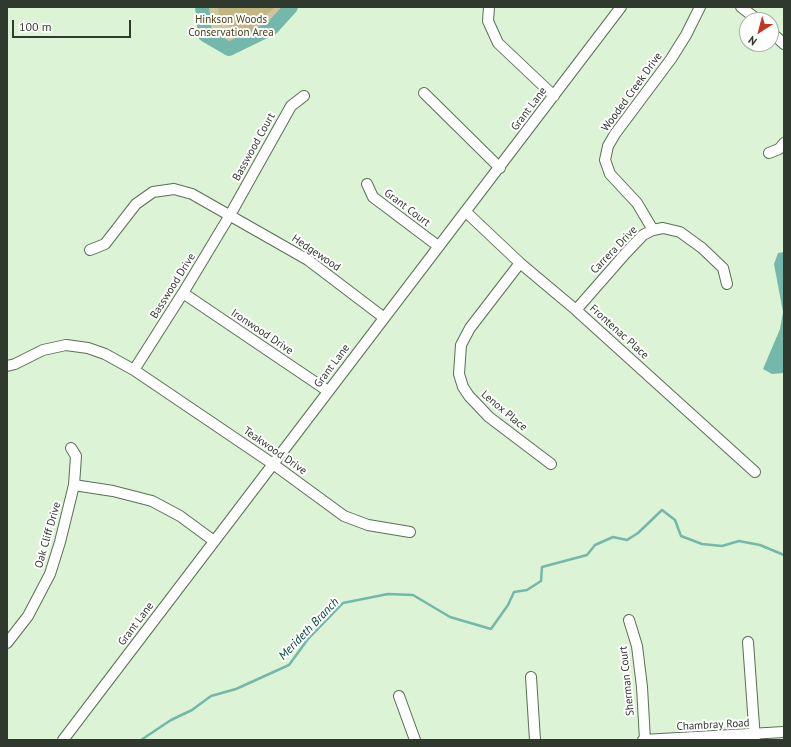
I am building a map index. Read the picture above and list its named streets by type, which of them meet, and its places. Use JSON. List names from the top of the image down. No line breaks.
{"streets":{"street":["Wooded Creek Drive","Grant Lane","Basswood Court","Grant Court","Carrera Drive","Hedgewood","Basswood Drive","Ironwood Drive","Frontenac Place","Lenox Place","Teakwood Drive","Oak Cliff Drive","Sherman Court","Chambray Road"]},"crossings":[["Wooded Creek Drive","Carrera Drive"],["Grant Lane","Grant Court"],["Grant Lane","Hedgewood"],["Grant Lane","Ironwood Drive"],["Grant Lane","Frontenac Place"],["Grant Lane","Teakwood Drive"],["Basswood Court","Hedgewood"],["Basswood Court","Basswood Drive"],["Carrera Drive","Frontenac Place"],["Hedgewood","Basswood Drive"],["Basswood Drive","Ironwood Drive"],["Basswood Drive","Teakwood Drive"],["Frontenac Place","Lenox Place"],["Sherman Court","Chambray Road"]],"water":["Merideth Branch"],"parks":["Hinkson Woods Conservation Area"],"scale_bar":"100 m","north":"bottom left"}
